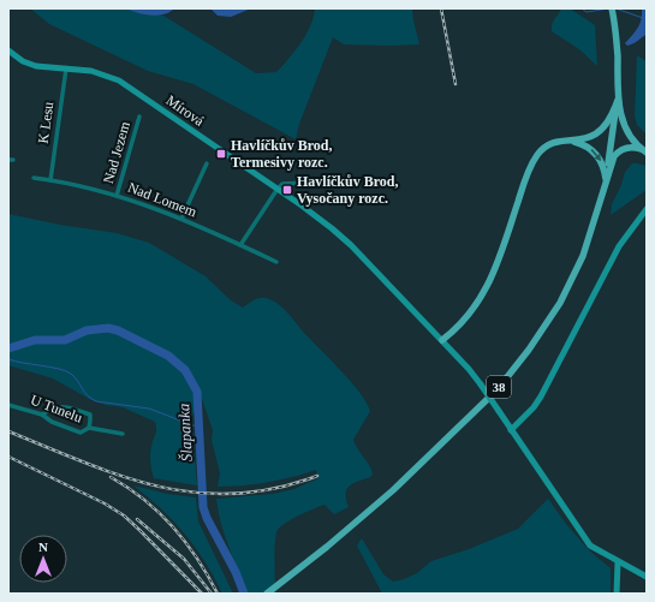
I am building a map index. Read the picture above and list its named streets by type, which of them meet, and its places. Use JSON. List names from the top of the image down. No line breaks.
{"streets":{"main road":["38"],"street":["Mírová","K Lesu","Nad Jezem","Nad Lomem","U Tunelu"]},"crossings":[["Mírová","K Lesu"],["K Lesu","Nad Lomem"],["Nad Jezem","Nad Lomem"]],"water":["Šlapanka"],"places":{"transit":["Havlíčkův Brod, Termesivy rozc.","Havlíčkův Brod, Vysočany rozc."]},"north":"top"}
